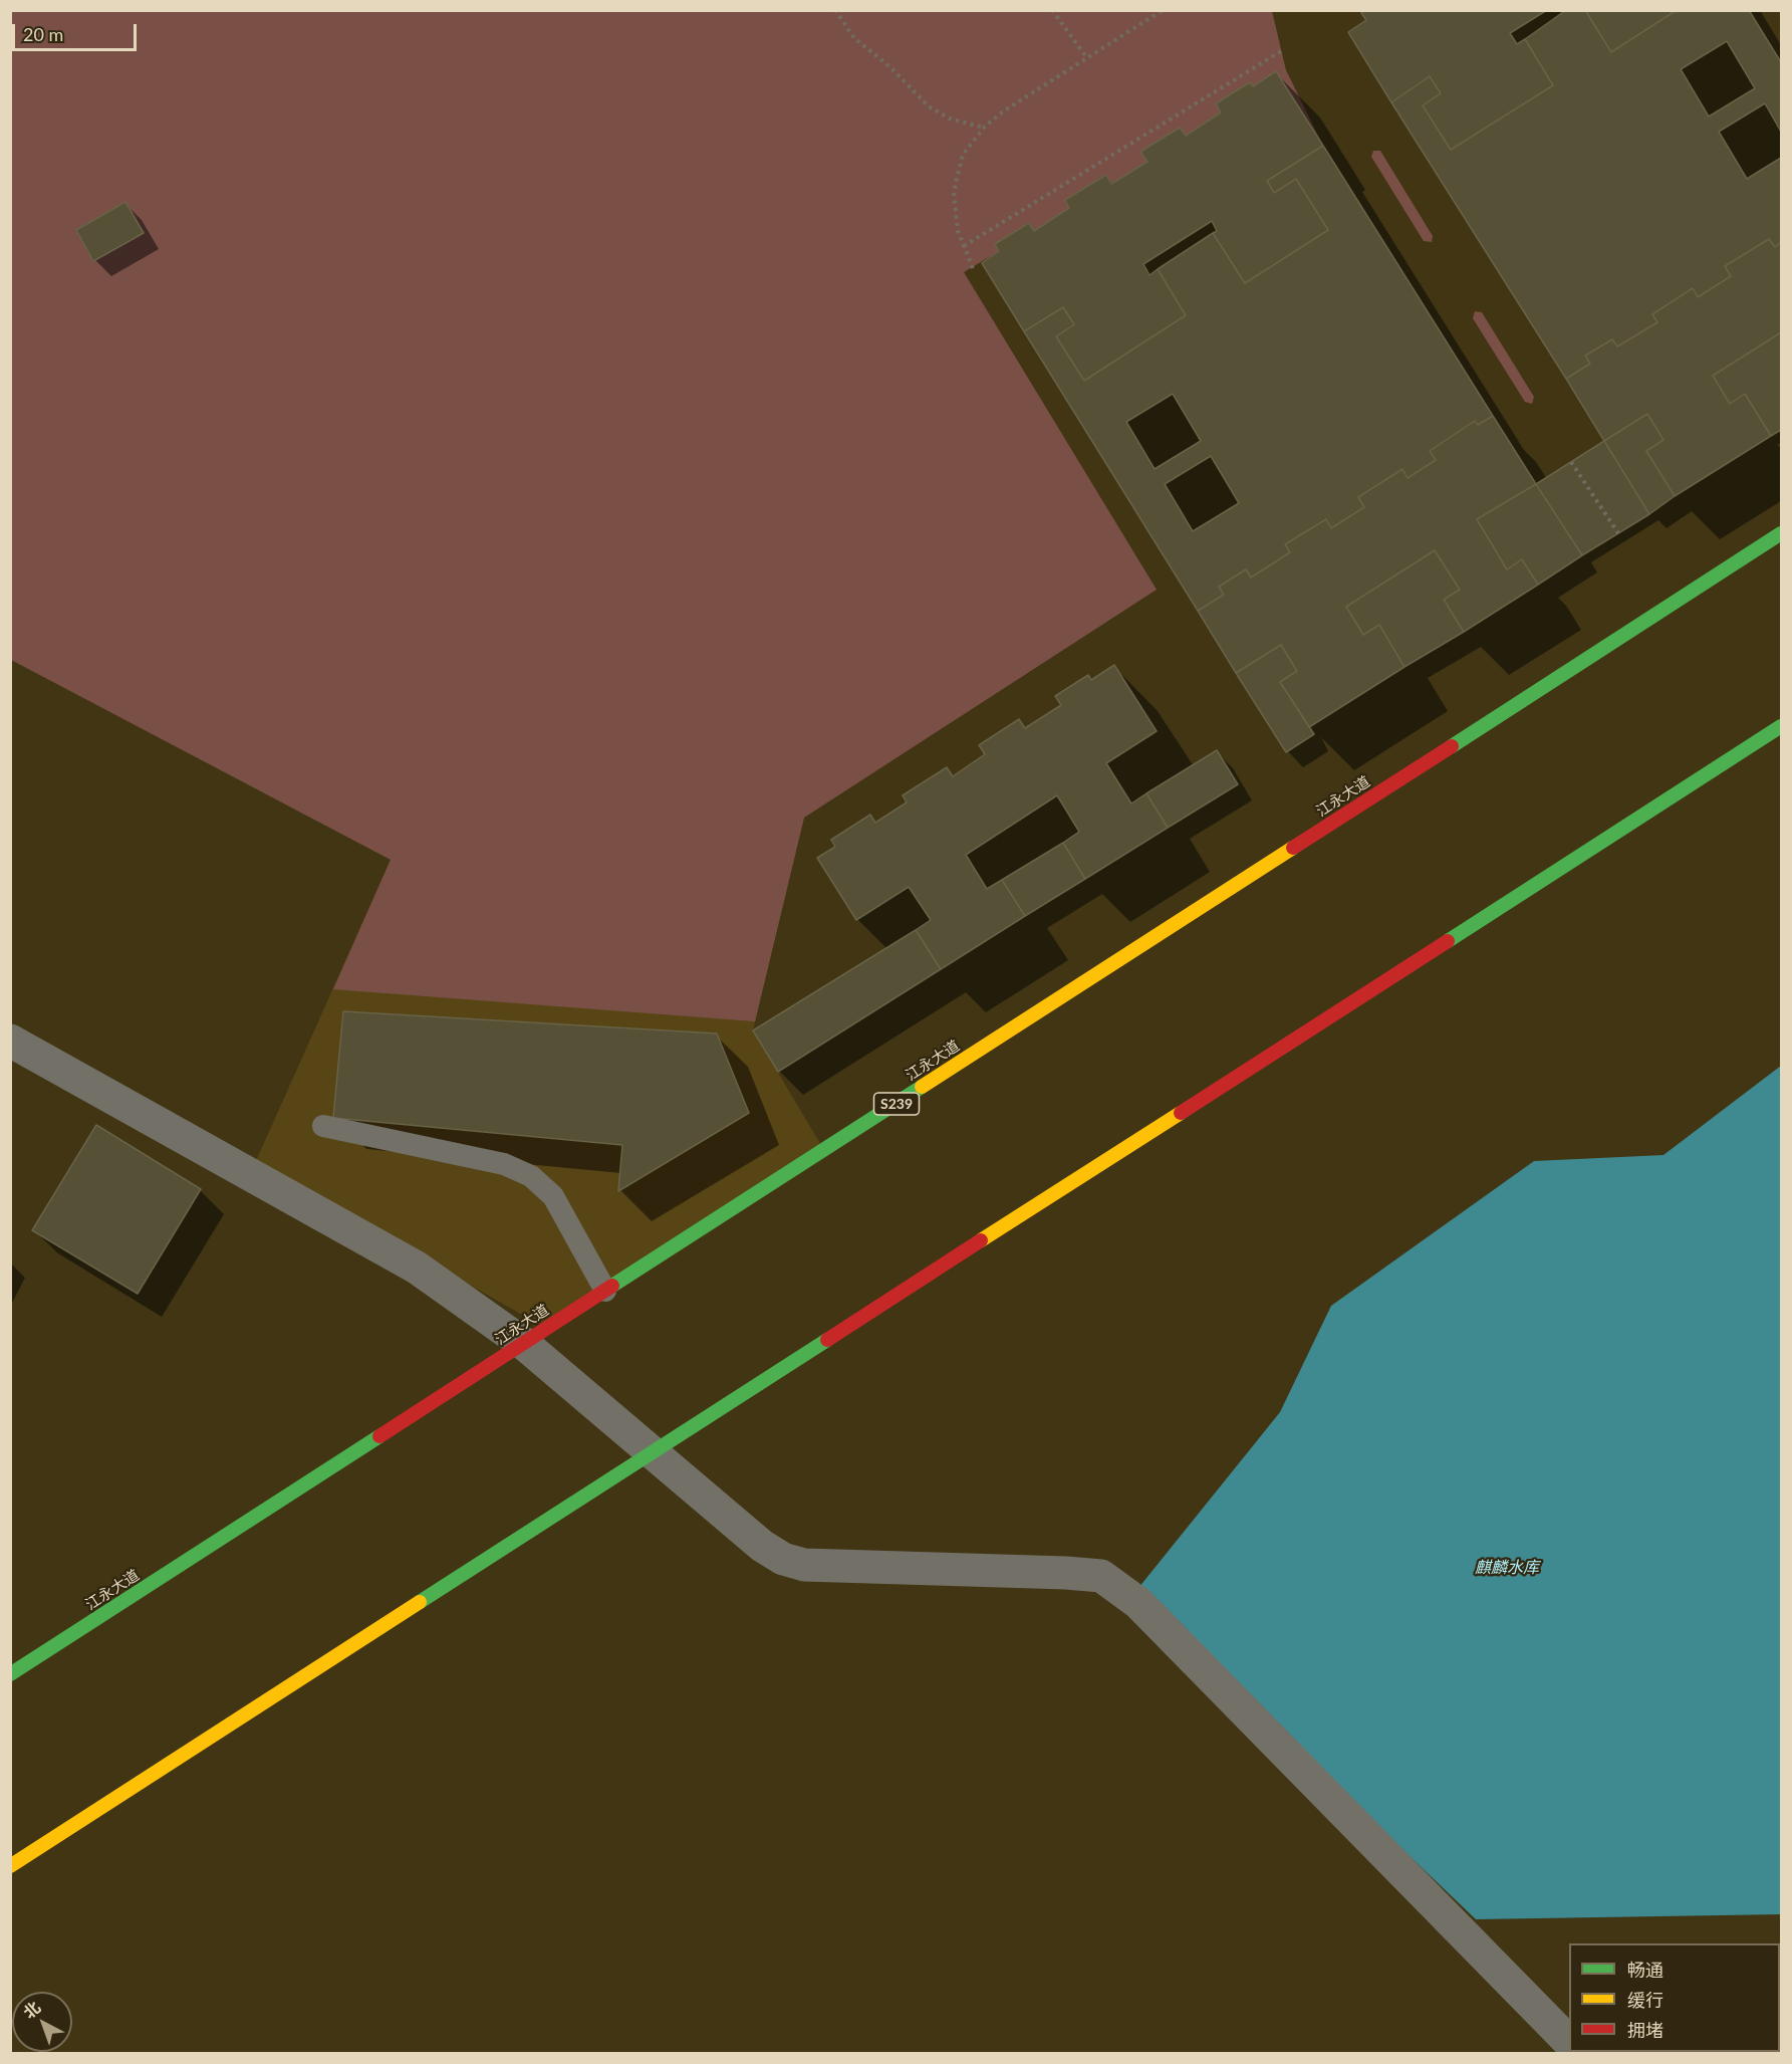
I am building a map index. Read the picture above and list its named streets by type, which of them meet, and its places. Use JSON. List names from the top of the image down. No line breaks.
{"streets":{"main road":["江永大道","S239"]},"water":["麒麟水库"],"legend":["畅通","缓行","拥堵"],"scale_bar":"20 m","north":"top left"}
